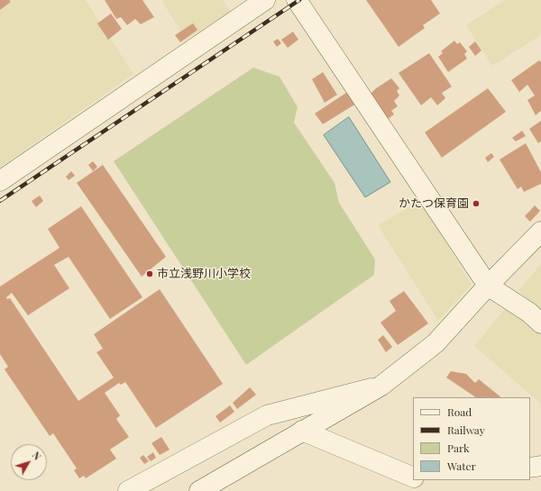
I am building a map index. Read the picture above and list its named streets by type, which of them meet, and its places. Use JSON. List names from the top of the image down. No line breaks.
{"places":["かたつ保育園","市立浅野川小学校"],"legend":["Road","Railway","Park","Water"],"north":"top right"}
